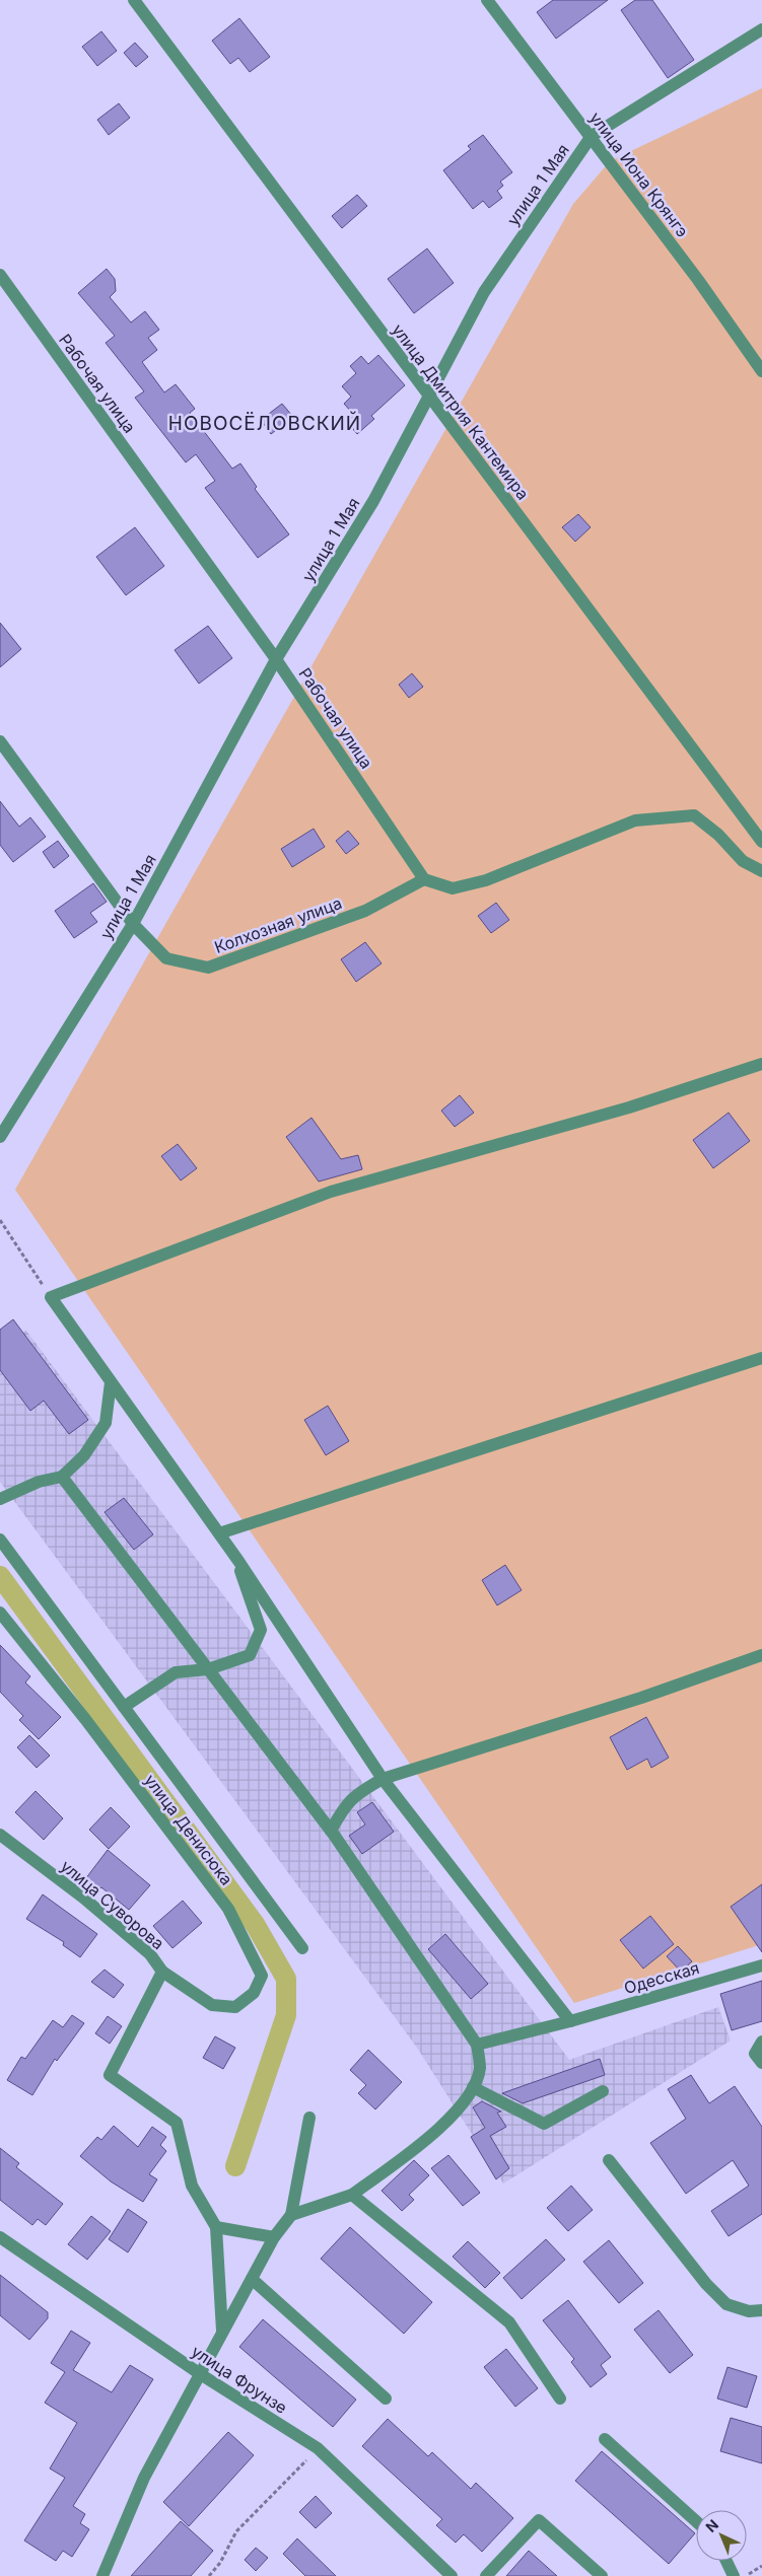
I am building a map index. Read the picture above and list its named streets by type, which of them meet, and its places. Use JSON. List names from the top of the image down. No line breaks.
{"streets":{"street":["улица Иона Крянгэ","улица 1 Мая","Рабочая улица","улица Дмитрия Кантемира","Колхозная улица","улица Денисюка","улица Суворова","Одесская","улица Фрунзе"]},"crossings":[["улица Иона Крянгэ","улица 1 Мая"],["улица 1 Мая","Рабочая улица"],["улица 1 Мая","улица Дмитрия Кантемира"],["улица 1 Мая","Колхозная улица"],["Рабочая улица","Колхозная улица"],["улица Денисюка","улица Суворова"]],"districts":["НОВОСЁЛОВСКИЙ"],"north":"top left"}
